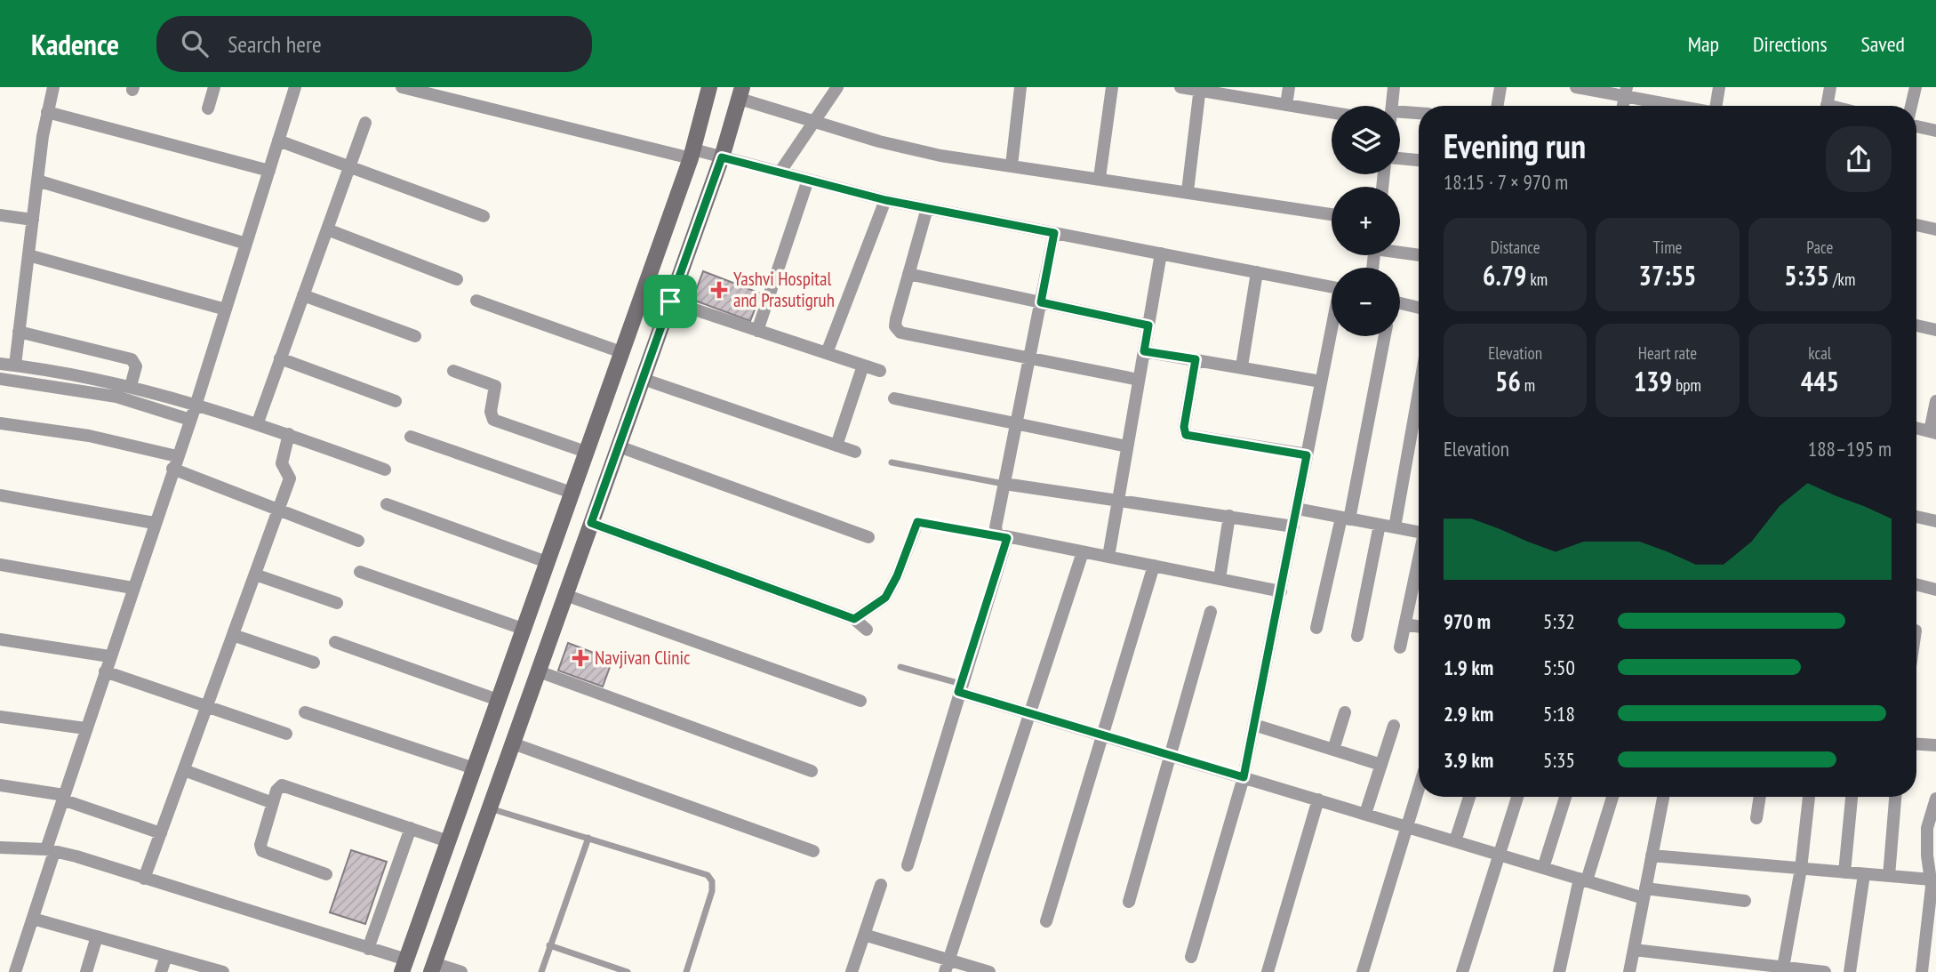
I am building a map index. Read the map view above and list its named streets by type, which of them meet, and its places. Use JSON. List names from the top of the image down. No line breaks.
{"places":{"health":["Yashvi Hospital and Prasutigruh","Navjivan Clinic"]},"page":{"header":"Kadence","search":"Search here","nav":["Map","Directions","Saved"],"map_buttons":["+","−"],"heading":["Evening run","18:15 · 7 × 970 m"],"stats":[["Distance","6.79 km"],["Time","37:55"],["Pace","5:35 /km"],["Elevation","56 m"],["Heart rate","139 bpm"],["kcal","445"]],"chart":["Elevation","188–195 m"],"list":[{"name":"970 m","note":"5:32"},{"name":"1.9 km","note":"5:50"},{"name":"2.9 km","note":"5:18"},{"name":"3.9 km","note":"5:35"}]}}
